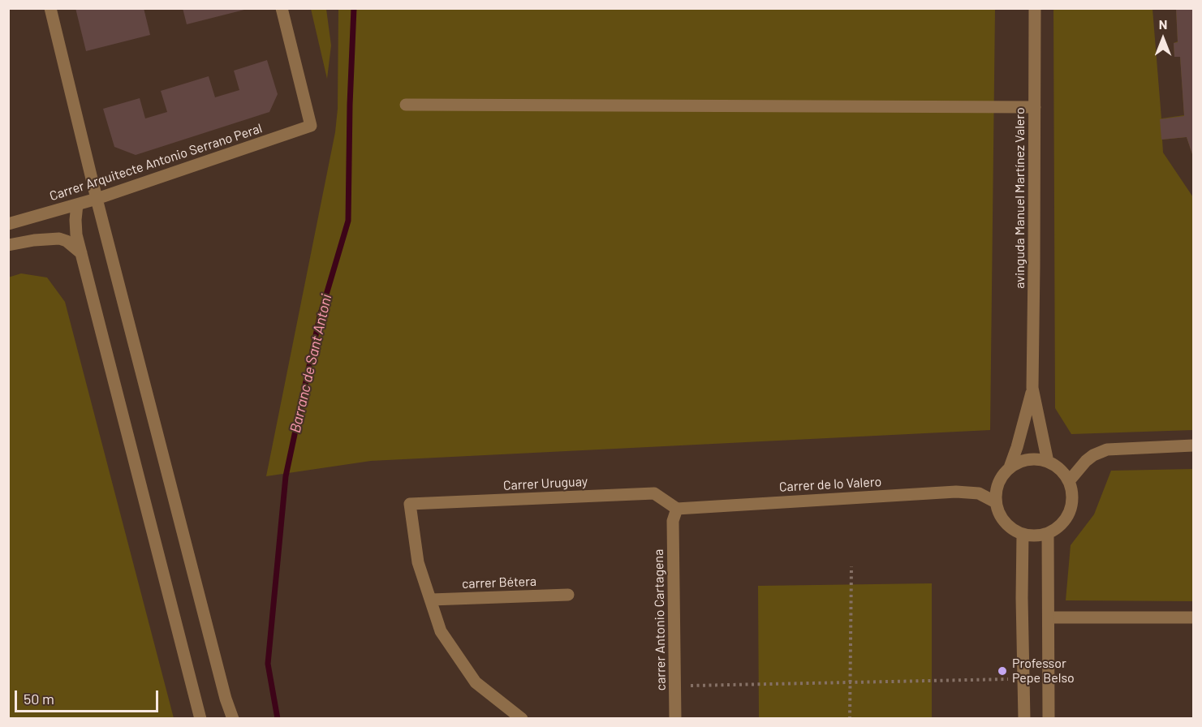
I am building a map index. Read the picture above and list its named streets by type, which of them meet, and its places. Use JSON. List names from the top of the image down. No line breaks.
{"streets":{"street":["Carrer Arquitecte Antonio Serrano Peral","avinguda Manuel Martínez Valero","Carrer Uruguay","Carrer de lo Valero","carrer Bétera","carrer Antonio Cartagena"]},"crossings":[["avinguda Manuel Martínez Valero","Carrer de lo Valero"],["Carrer Uruguay","Carrer de lo Valero"],["Carrer Uruguay","carrer Bétera"],["Carrer Uruguay","carrer Antonio Cartagena"],["Carrer de lo Valero","carrer Antonio Cartagena"]],"water":["Barranc de Sant Antoni"],"places":["Professor Pepe Belso"],"scale_bar":"50 m","north":"top"}
